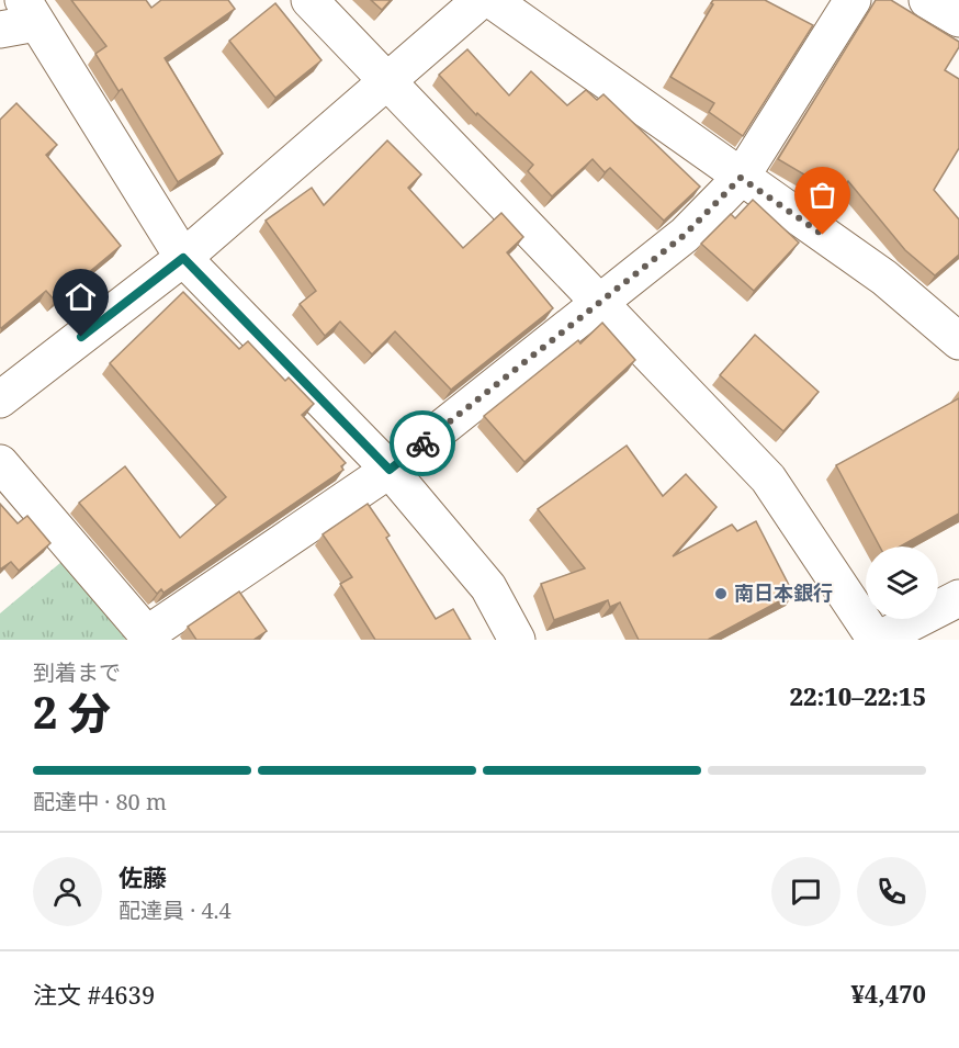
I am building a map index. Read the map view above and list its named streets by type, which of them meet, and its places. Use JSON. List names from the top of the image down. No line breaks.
{"places":["南日本銀行"],"page":{"heading":["2 分","到着まで","22:10–22:15"],"panel":["佐藤","配達員 · 4.4","注文 #4639","¥4,470"],"bar":"配達中 · 80 m"}}
